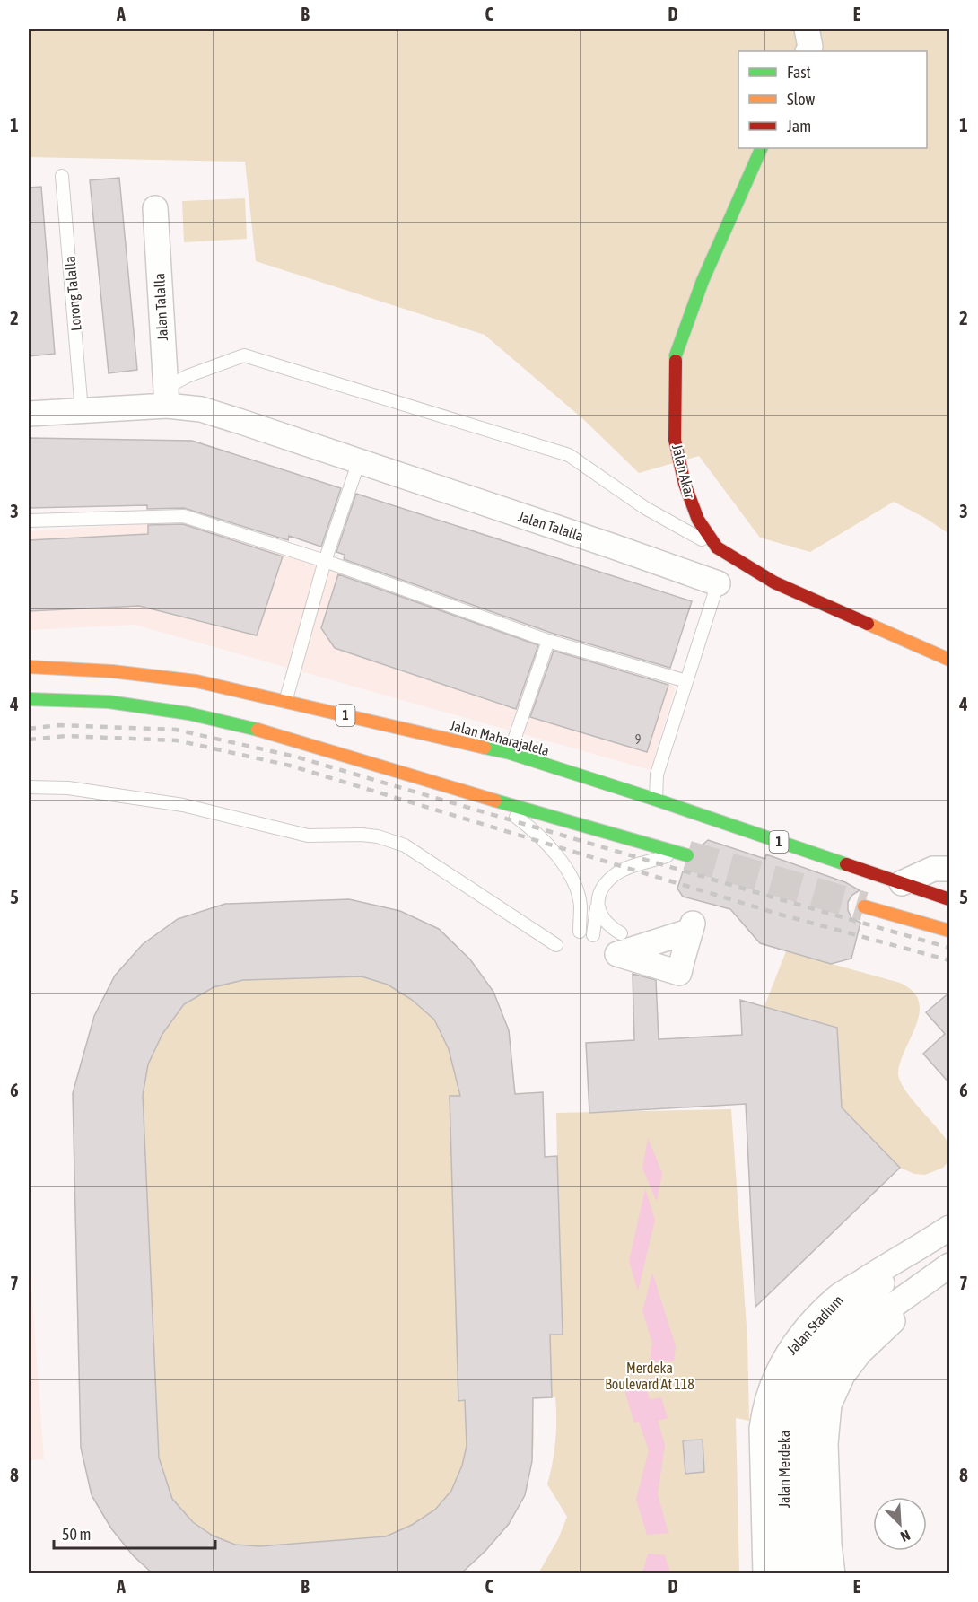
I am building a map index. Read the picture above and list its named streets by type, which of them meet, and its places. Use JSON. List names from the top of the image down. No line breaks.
{"streets":{"main road":["Jalan Akar","1","Jalan Maharajalela"],"street":["Jalan Talalla","Jalan Stadium","Jalan Merdeka"],"lane":["Lorong Talalla"]},"crossings":[["Lorong Talalla","Jalan Talalla"],["Jalan Talalla","Jalan Maharajalela"],["Jalan Stadium","Jalan Merdeka"]],"parks":["Merdeka Boulevard At 118"],"house_numbers":["9"],"legend":["Fast","Slow","Jam"],"scale_bar":"50 m","north":"bottom right","grid":{"columns":["A","B","C","D","E"],"rows":["1","2","3","4","5","6","7","8"]}}
